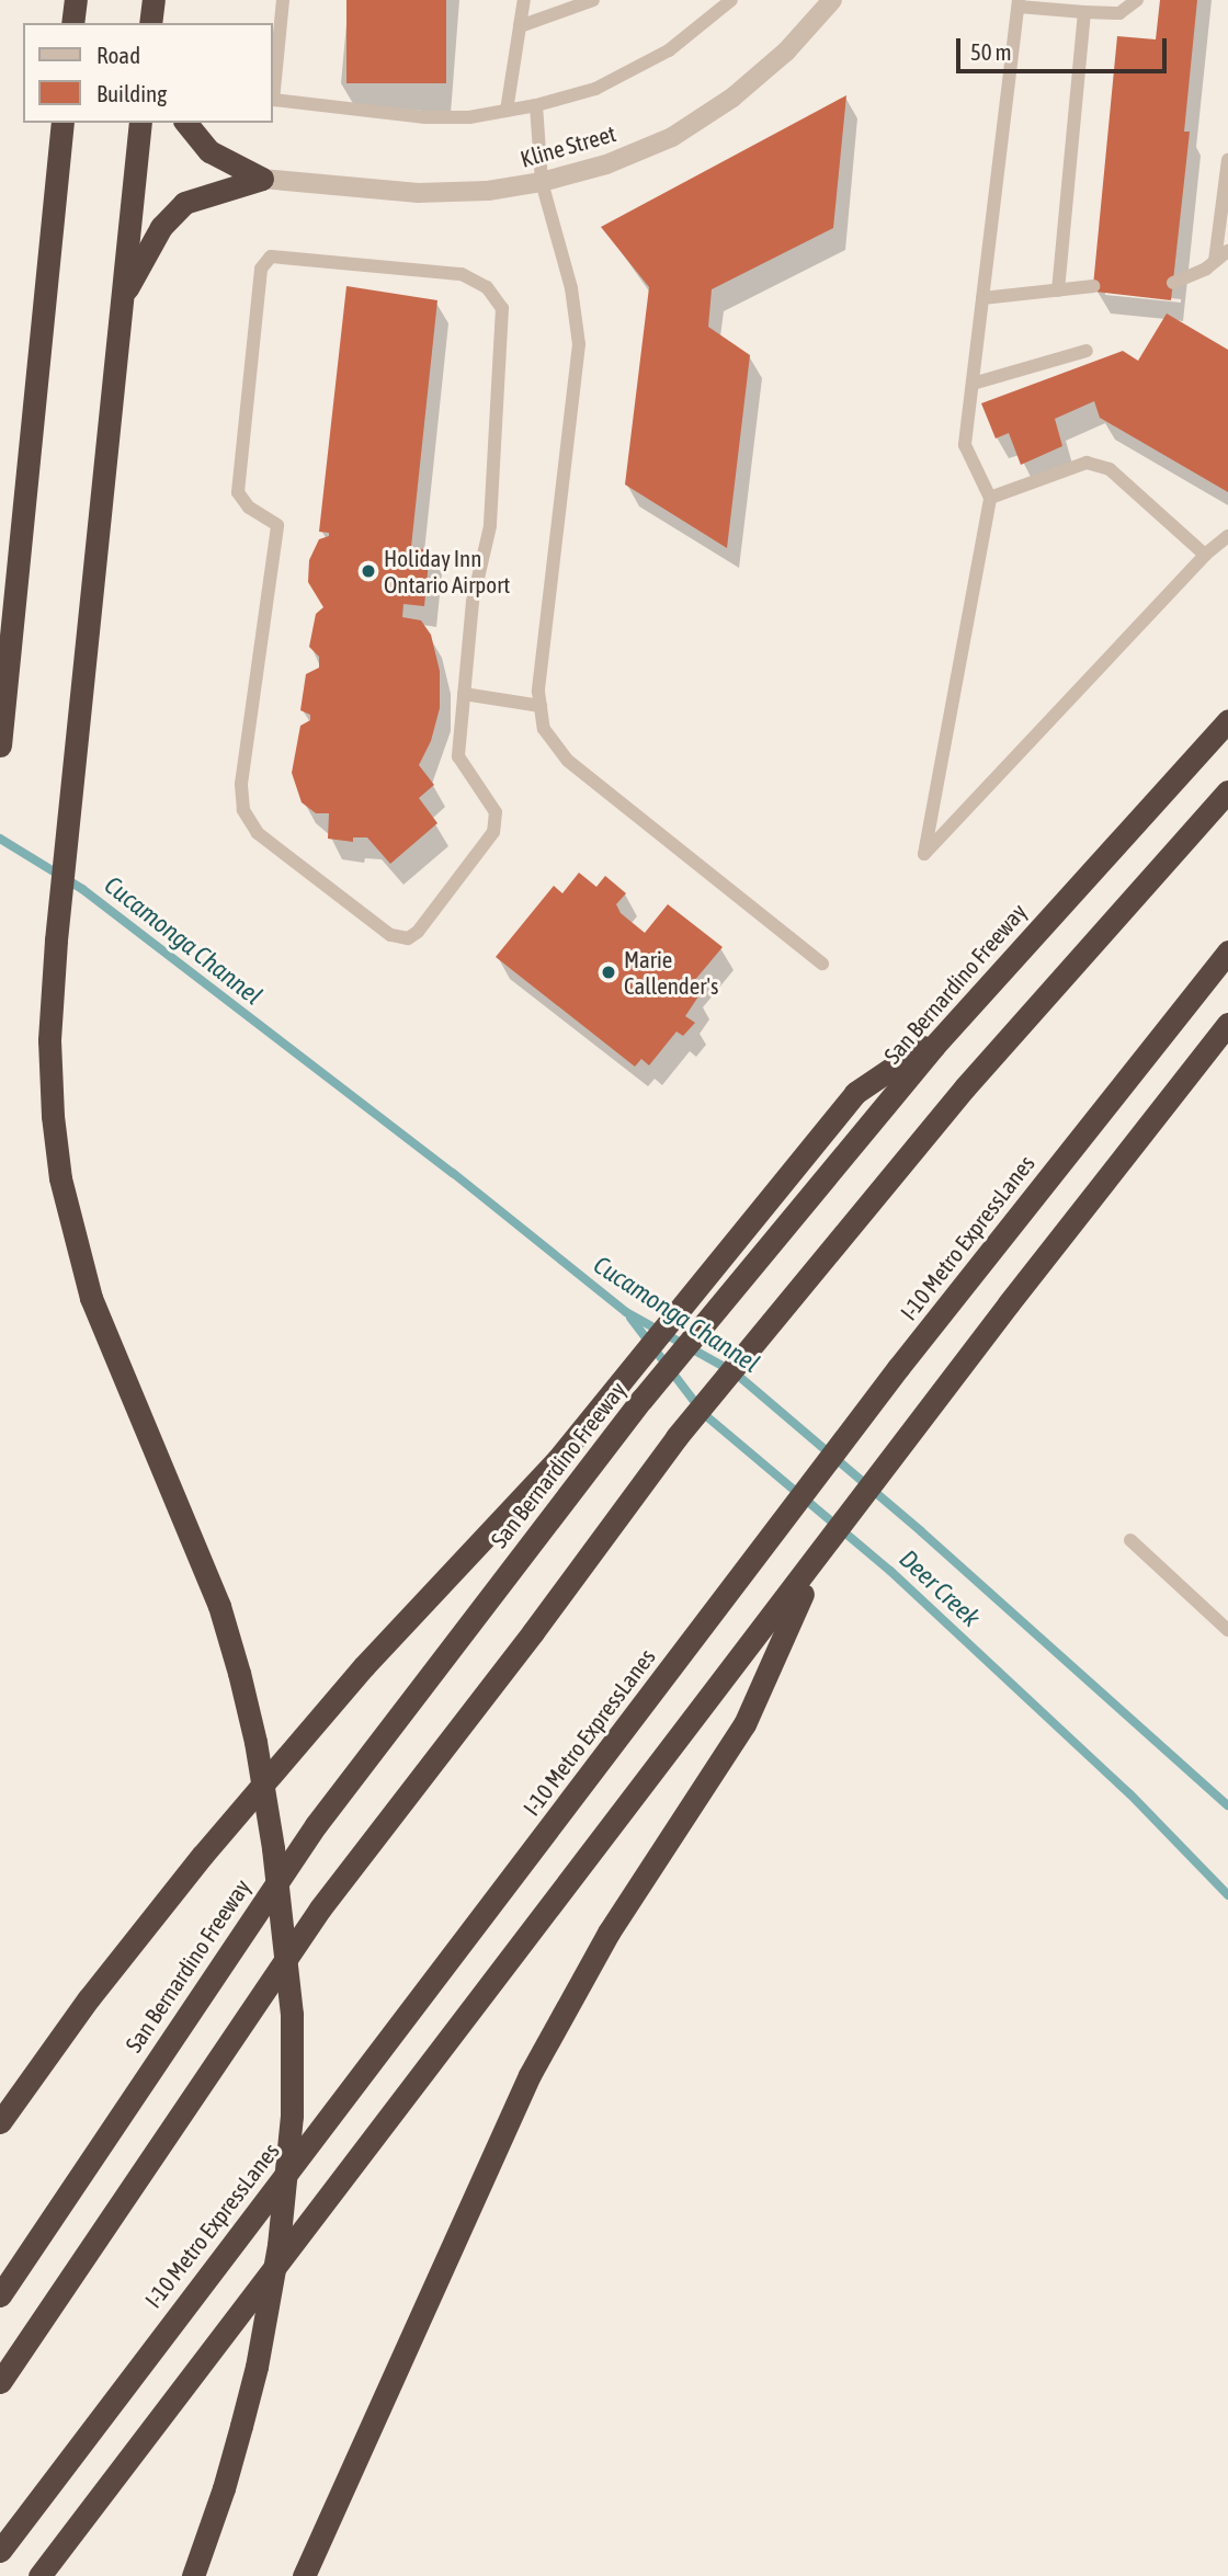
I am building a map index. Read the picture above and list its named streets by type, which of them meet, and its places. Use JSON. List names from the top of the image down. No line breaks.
{"streets":{"highway":["San Bernardino Freeway","I-10 Metro ExpressLanes"],"street":["Kline Street"]},"water":["Cucamonga Channel","Deer Creek"],"places":["Holiday Inn Ontario Airport","Marie Callender's"],"legend":["Road","Building"],"scale_bar":"50 m"}
